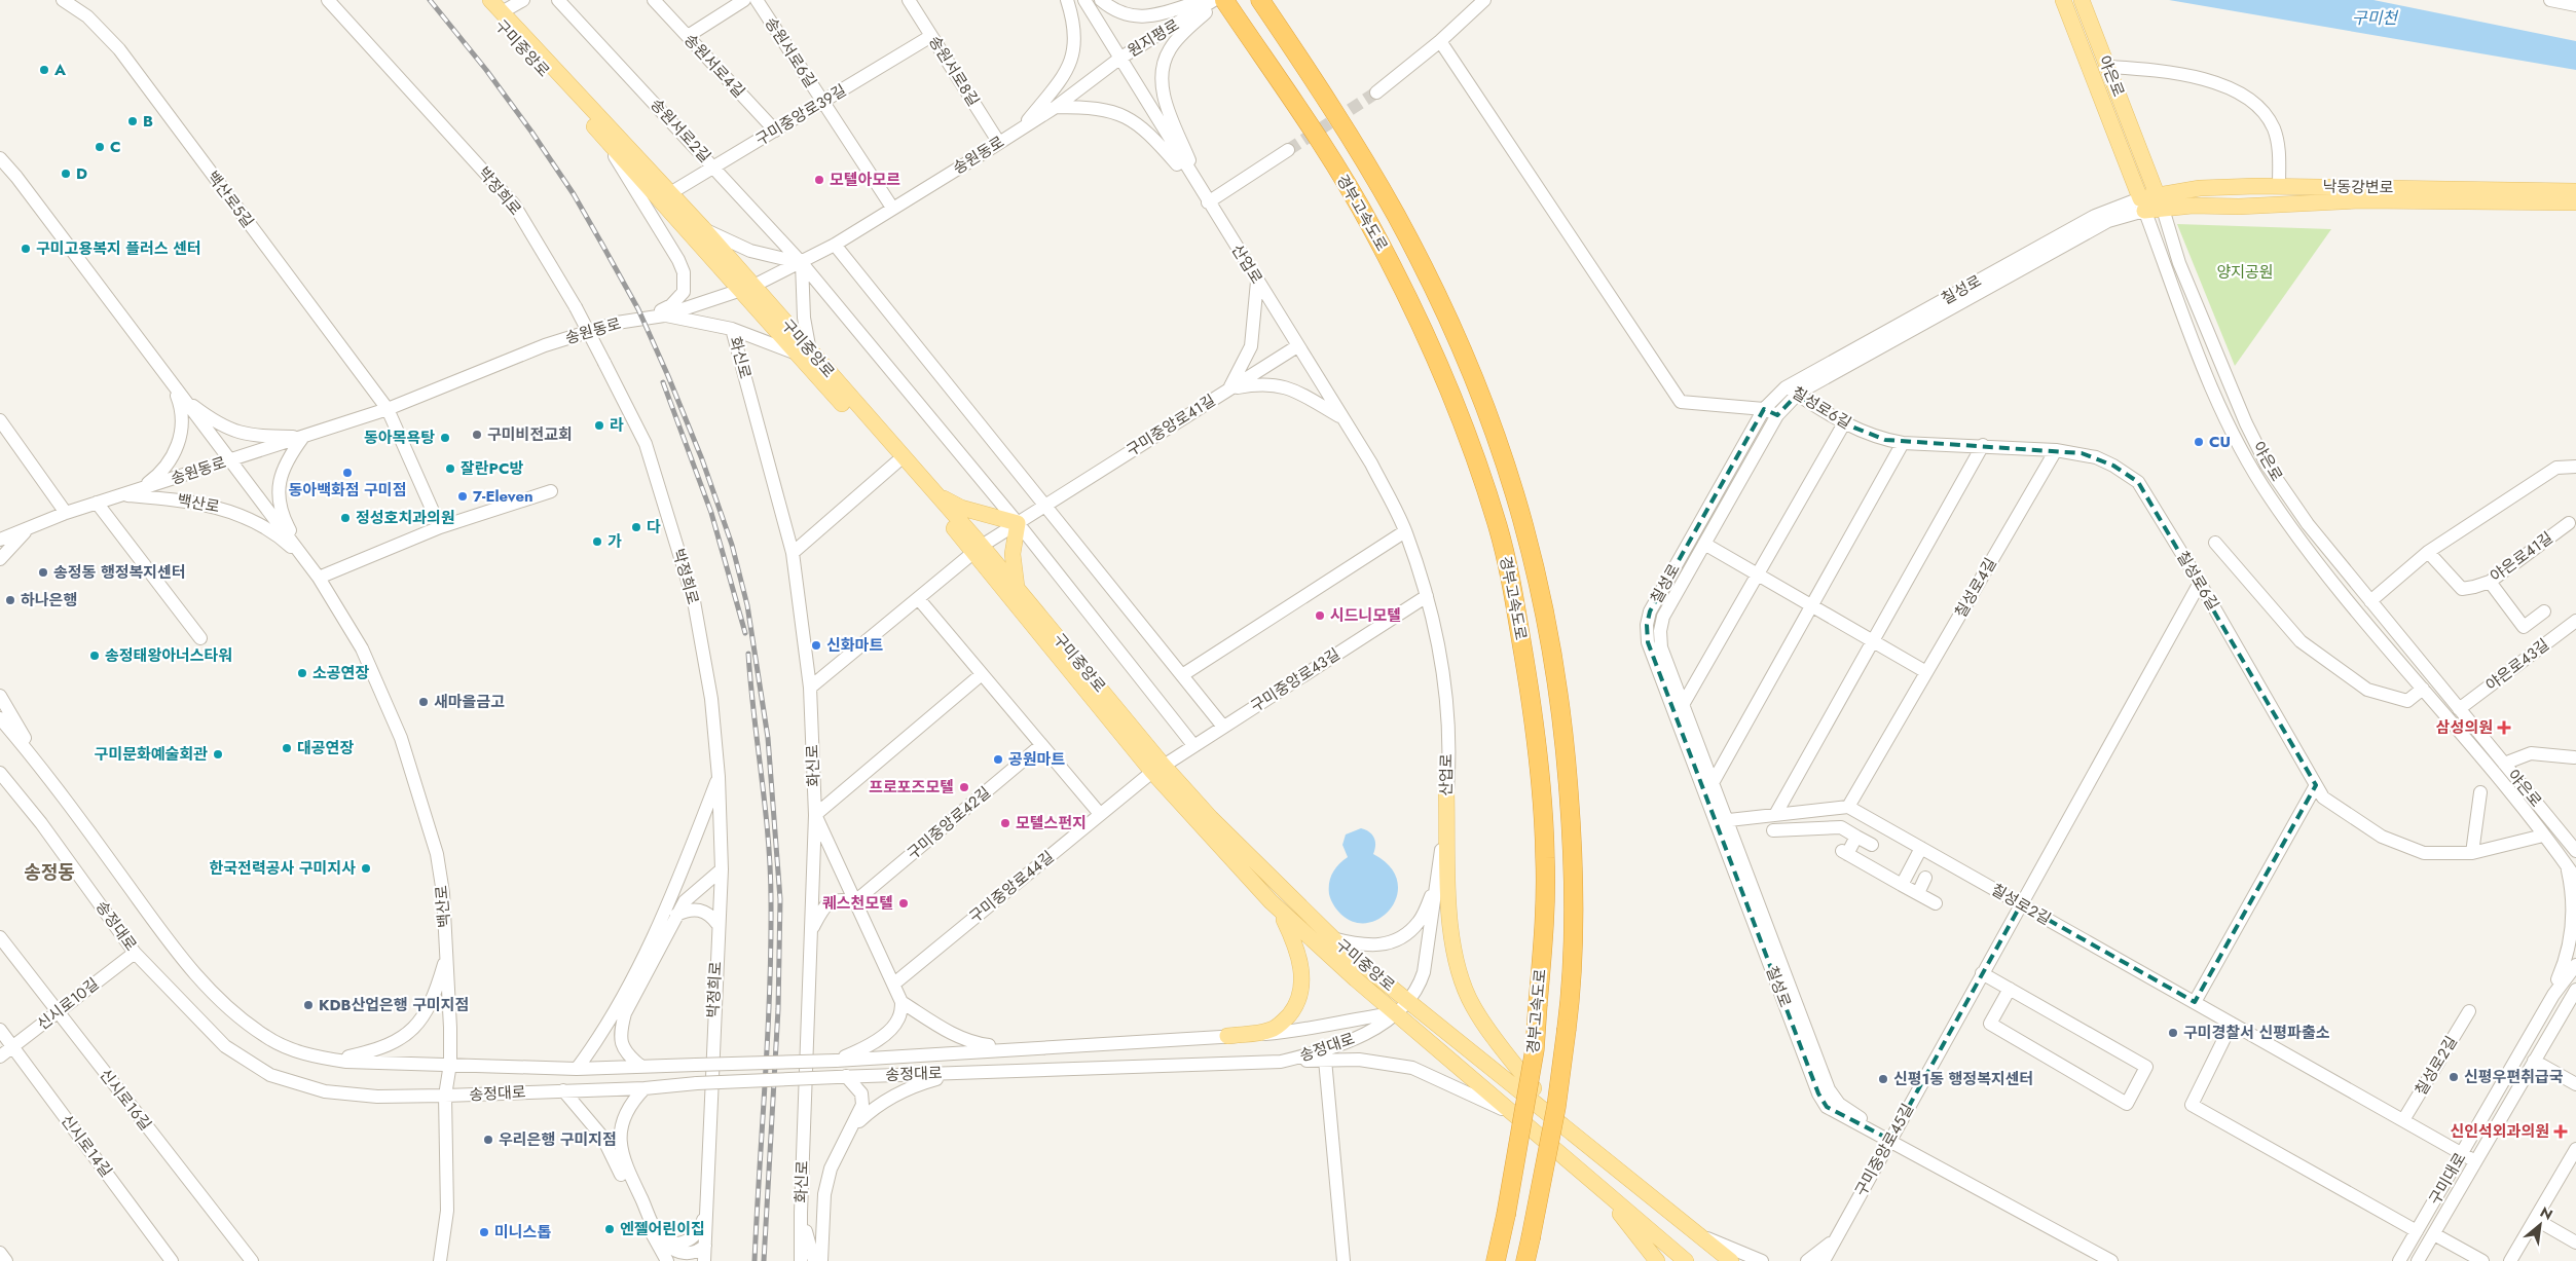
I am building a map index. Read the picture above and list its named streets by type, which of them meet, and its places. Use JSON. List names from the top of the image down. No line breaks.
{"streets":{"highway":["경부고속도로"],"main road":["구미중앙로","야은로","낙동강변로"],"street":["원지평로","송원서로6길","송원서로4길","송원서로8길","구미중앙로39길","송원서로2길","송원동로","박정희로","백산로5길","산업로","칠성로","화신로","칠성로6길","구미중앙로41길","백산로","야은로41길","칠성로4길","야은로43길","구미중앙로43길","구미중앙로42길","구미중앙로44길","칠성로2길","송정대로","신시로10길","신시로16길","신시로14길","구미중앙로45길","구미대로"]},"crossings":[["원지평로","송원동로"],["원지평로","산업로"],["구미중앙로","구미중앙로39길"],["구미중앙로","송원동로"],["구미중앙로","산업로"],["구미중앙로","구미중앙로41길"],["구미중앙로","구미중앙로43길"],["구미중앙로","구미중앙로44길"],["구미중앙로","송정대로"],["송원서로6길","구미중앙로39길"],["송원서로6길","송원동로"],["송원서로4길","구미중앙로39길"],["송원서로8길","구미중앙로39길"],["송원서로8길","송원동로"],["야은로","낙동강변로"],["야은로","칠성로"],["야은로","칠성로6길"],["야은로","야은로43길"],["구미중앙로39길","송원서로2길"],["송원서로2길","송원동로"],["송원동로","백산로5길"],["송원동로","산업로"],["송원동로","백산로"],["낙동강변로","칠성로"],["산업로","구미중앙로41길"],["산업로","구미중앙로43길"],["산업로","송정대로"],["칠성로","칠성로6길"],["칠성로","구미중앙로45길"],["칠성로6길","칠성로4길"],["칠성로6길","구미중앙로45길"],["백산로","송정대로"],["구미중앙로43길","구미중앙로44길"],["칠성로2길","구미중앙로45길"],["칠성로2길","구미대로"],["송정대로","신시로10길"],["신시로10길","신시로16길"],["신시로10길","신시로14길"]],"districts":["송정동"],"water":["구미천"],"parks":["양지공원"],"places":{"other":["A","B","C","D","모텔아모르","구미고용복지 플러스 센터","라","구미비전교회","동아목욕탕","CU","잘란PC방","동아백화점 구미점","7-Eleven","정성호치과의원","다","가","송정동 행정복지센터","하나은행","시드니모텔","신화마트","송정태왕아너스타워","소공연장","새마을금고","대공연장","구미문화예술회관","공원마트","프로포즈모텔","모텔스펀지","한국전력공사 구미지사","퀘스천모텔","KDB산업은행 구미지점","구미경찰서 신평파출소","신평우편취급국","신평1동 행정복지센터","우리은행 구미지점","엔젤어린이집","미니스톱"],"health":["삼성의원","신인석외과의원"]},"north":"top right"}
